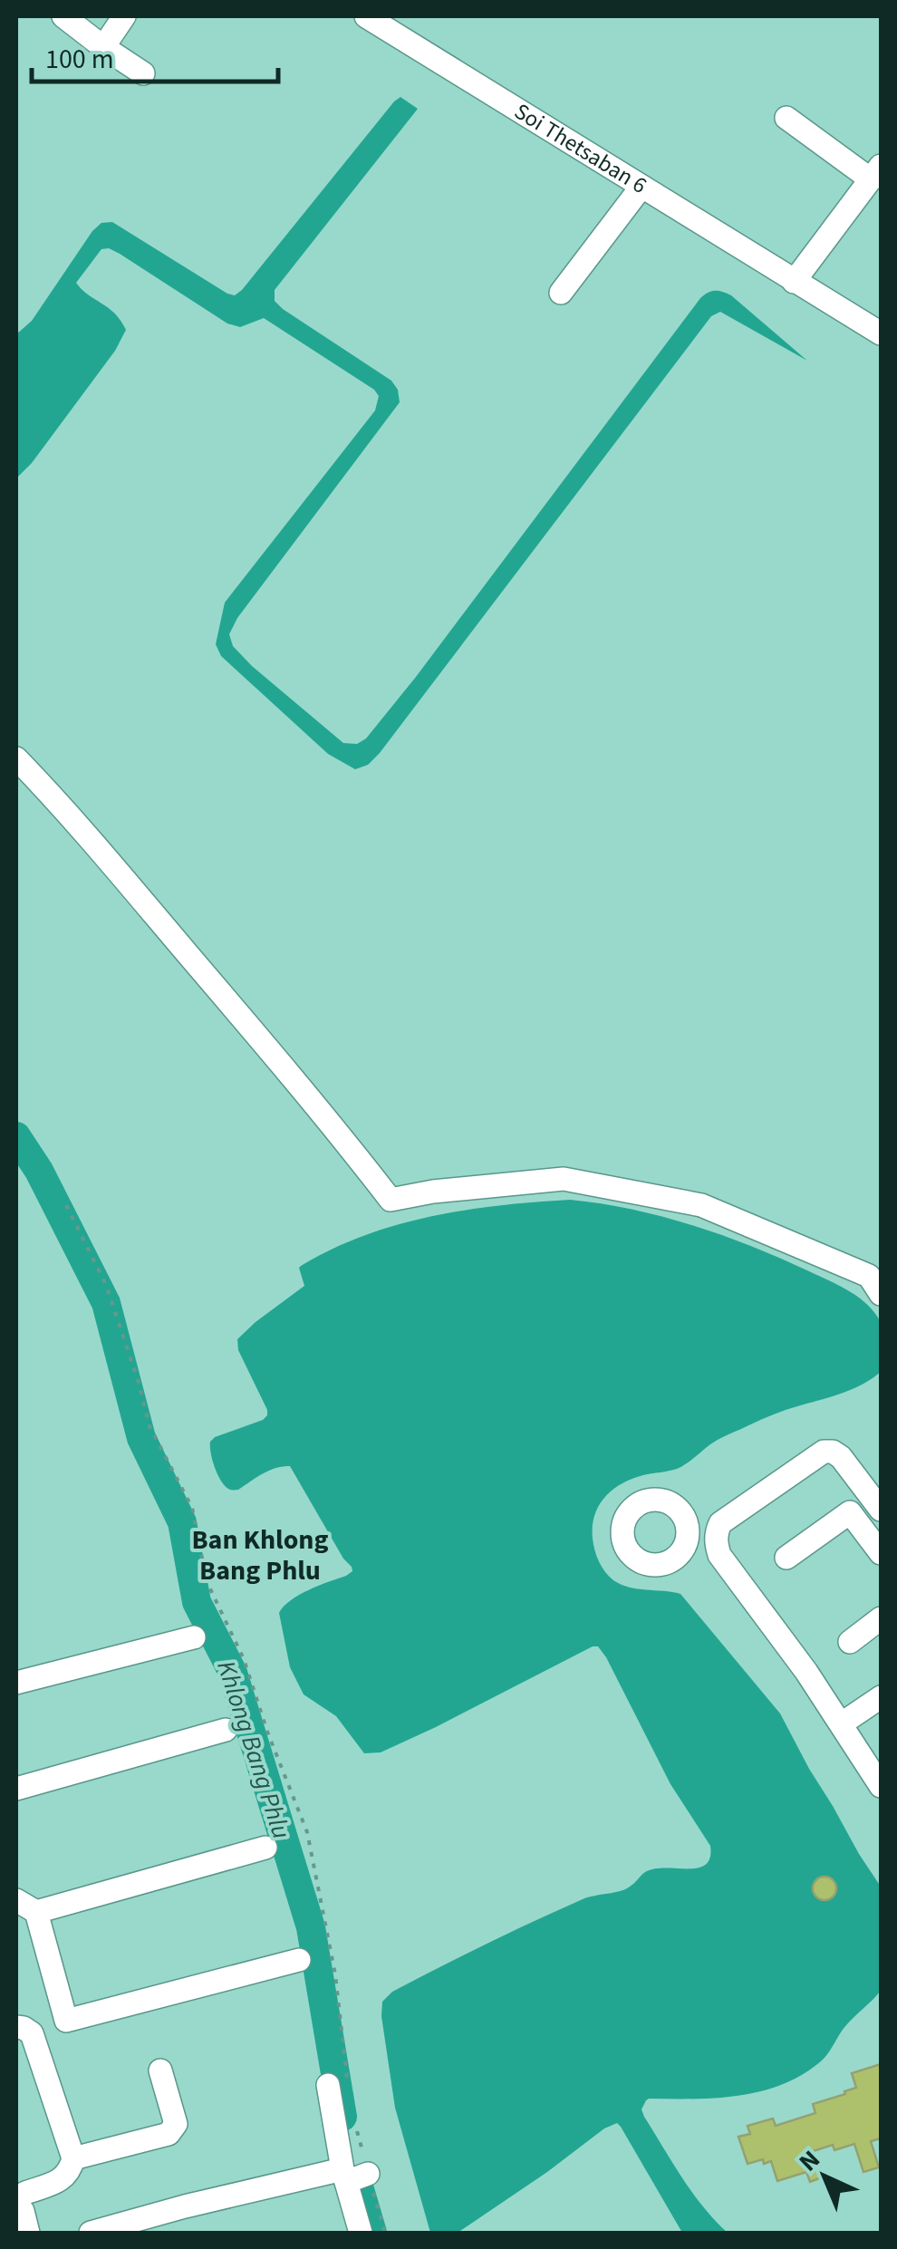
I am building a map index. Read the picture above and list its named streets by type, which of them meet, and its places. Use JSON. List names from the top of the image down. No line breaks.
{"streets":{"street":["Soi Thetsaban 6"]},"districts":["Ban Khlong Bang Phlu"],"water":["Khlong Bang Phlu"],"scale_bar":"100 m","north":"top left"}
